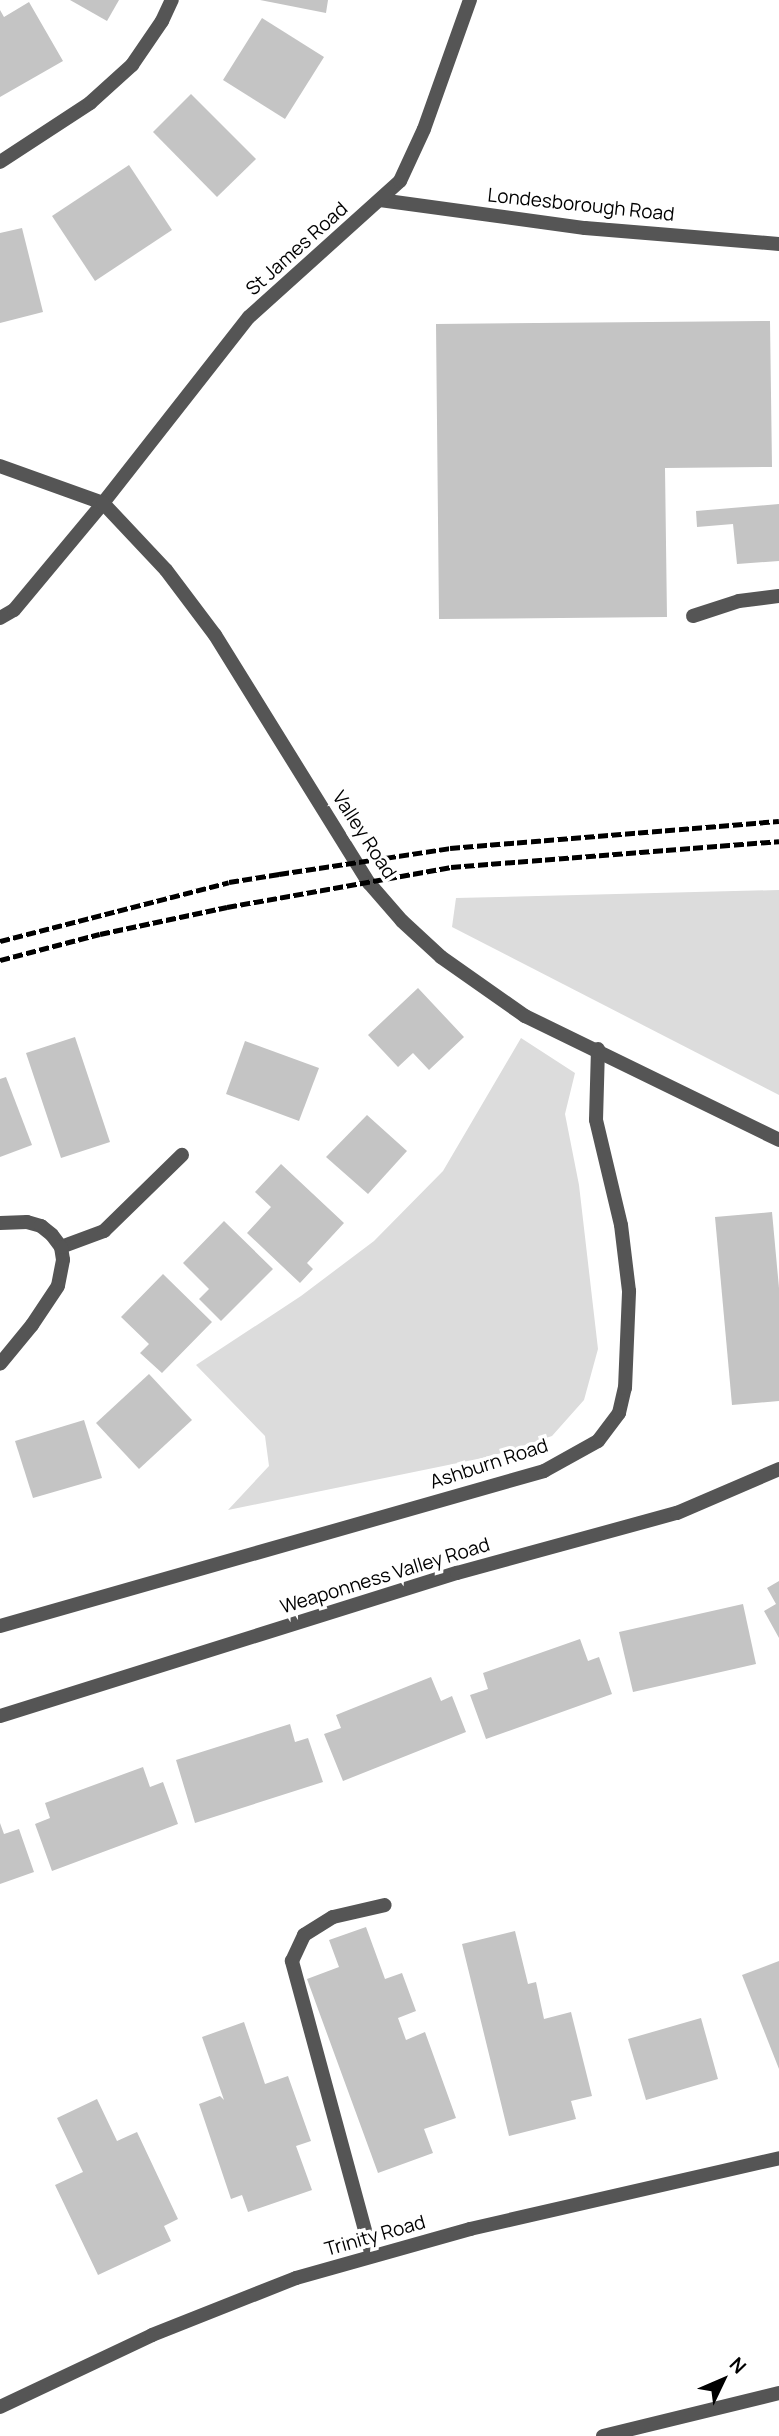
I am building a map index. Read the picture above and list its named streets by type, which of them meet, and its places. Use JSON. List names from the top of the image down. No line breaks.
{"streets":{"street":["Londesborough Road","St James Road","Valley Road","Ashburn Road","Weaponness Valley Road","Trinity Road"]},"crossings":[["Londesborough Road","St James Road"],["St James Road","Valley Road"],["Valley Road","Ashburn Road"]],"north":"top right"}
